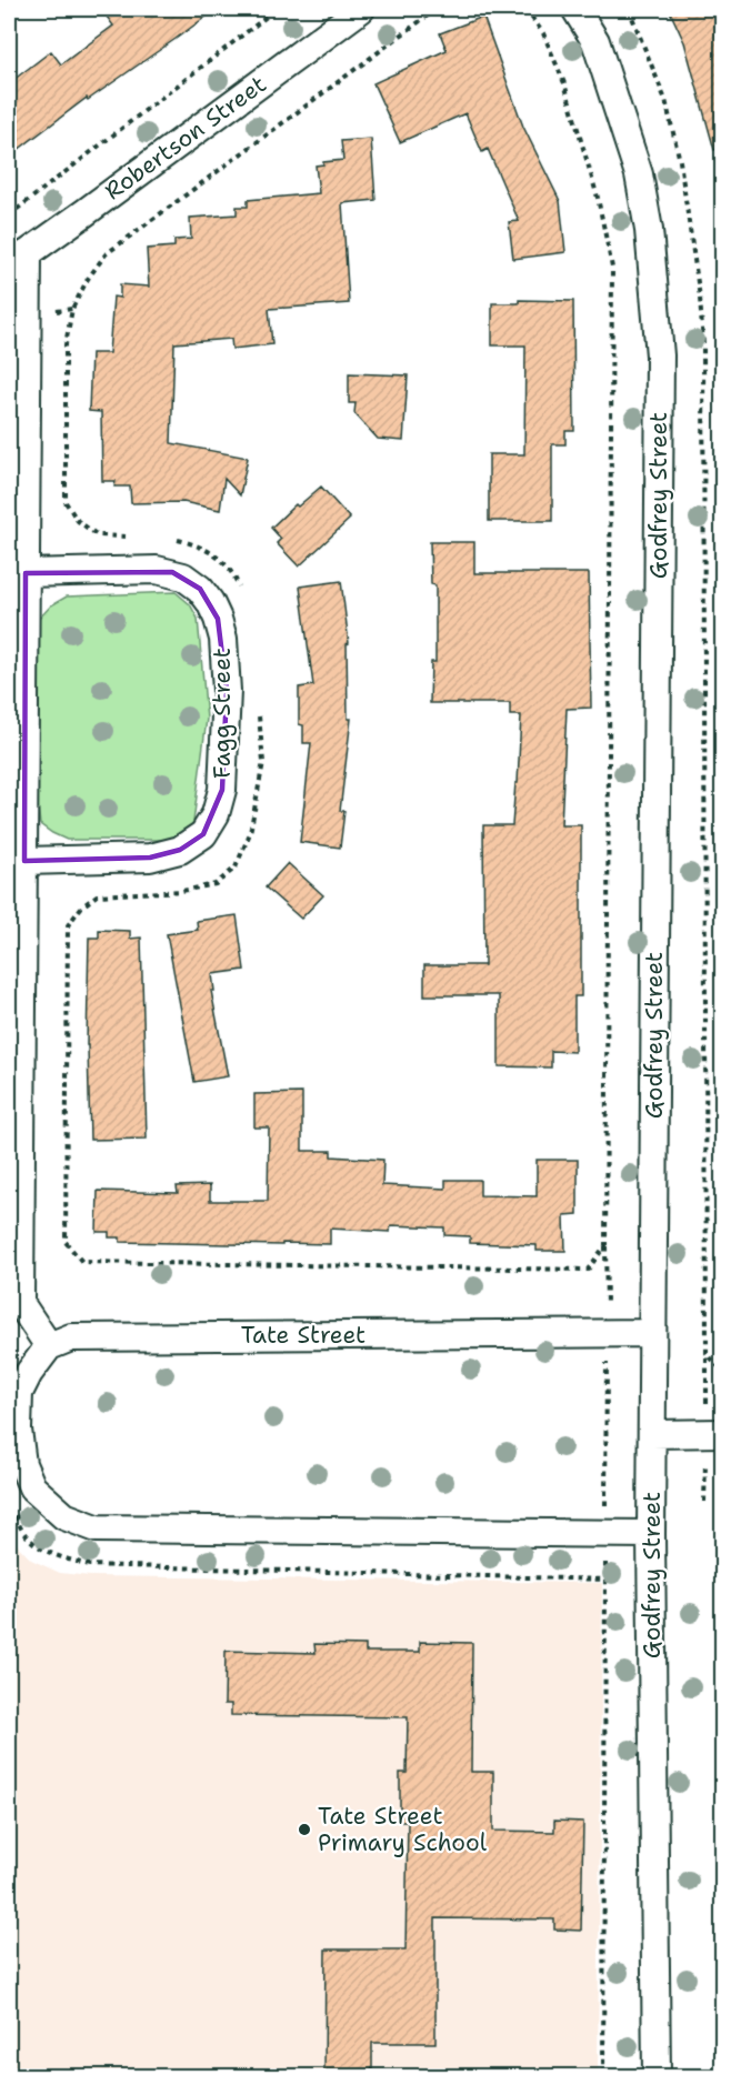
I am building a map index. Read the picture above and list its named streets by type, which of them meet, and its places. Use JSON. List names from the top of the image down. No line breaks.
{"streets":{"street":["Robertson Street","Godfrey Street","Fagg Street","Tate Street"]},"crossings":[["Godfrey Street","Tate Street"]],"places":["Tate Street Primary School"]}
